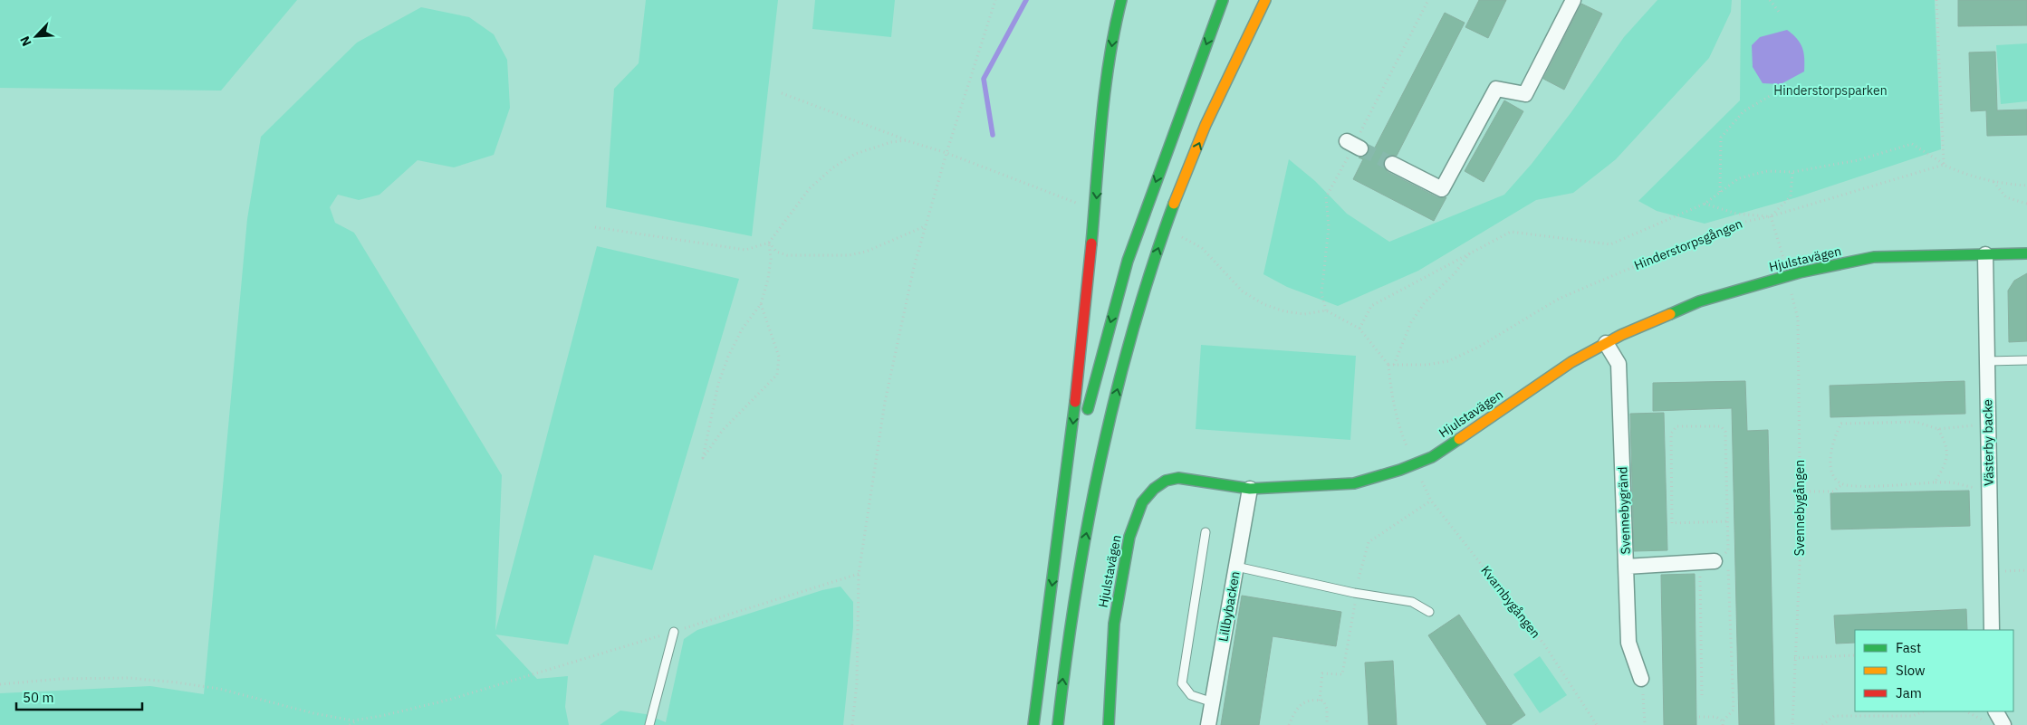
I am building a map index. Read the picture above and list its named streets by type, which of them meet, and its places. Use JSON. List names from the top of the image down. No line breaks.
{"streets":{"main road":["Hjulstavägen"],"street":["Västerby backe","Svennebygränd","Lillbybacken"],"path":["Hinderstorpsgången","Svennebygången","Kvarnbygången"]},"crossings":[["Hjulstavägen","Västerby backe"],["Hjulstavägen","Svennebygränd"],["Hjulstavägen","Lillbybacken"]],"parks":["Hinderstorpsparken"],"legend":["Fast","Slow","Jam"],"scale_bar":"50 m","north":"bottom left"}
